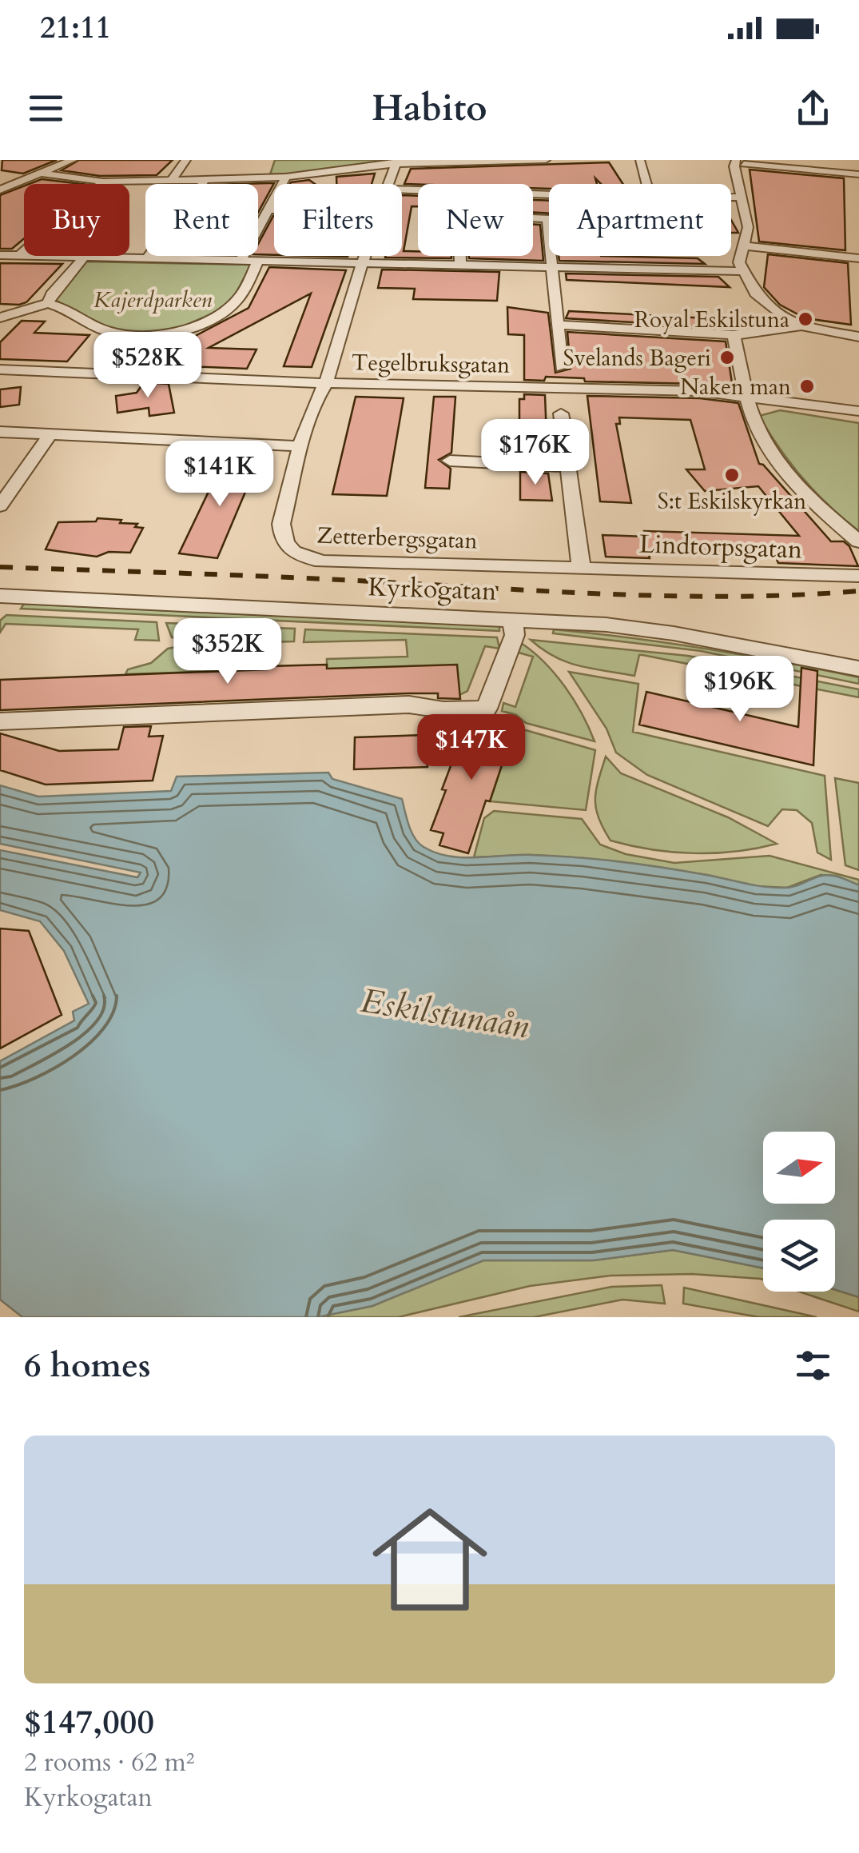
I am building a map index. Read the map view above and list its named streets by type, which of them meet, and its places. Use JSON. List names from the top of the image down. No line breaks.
{"streets":{"street":["Tegelbruksgatan","Zetterbergsgatan","Lindtorpsgatan","Kyrkogatan"]},"crossings":[["Tegelbruksgatan","Zetterbergsgatan"],["Zetterbergsgatan","Lindtorpsgatan"]],"water":["Eskilstunaån"],"parks":["Kajerdparken"],"places":["Royal Eskilstuna","Svelands Bageri","Naken man","S:t Eskilskyrkan"],"north":"right","page":{"status":"21:11","header":"Habito","chip":["Buy","Rent","Filters","New","Apartment"],"price":["$528K","$176K","$141K","$352K","$196K","$147K"],"heading":"6 homes","list":[{"name":"$147,000","note":"2 rooms · 62 m² · Kyrkogatan"}]}}
